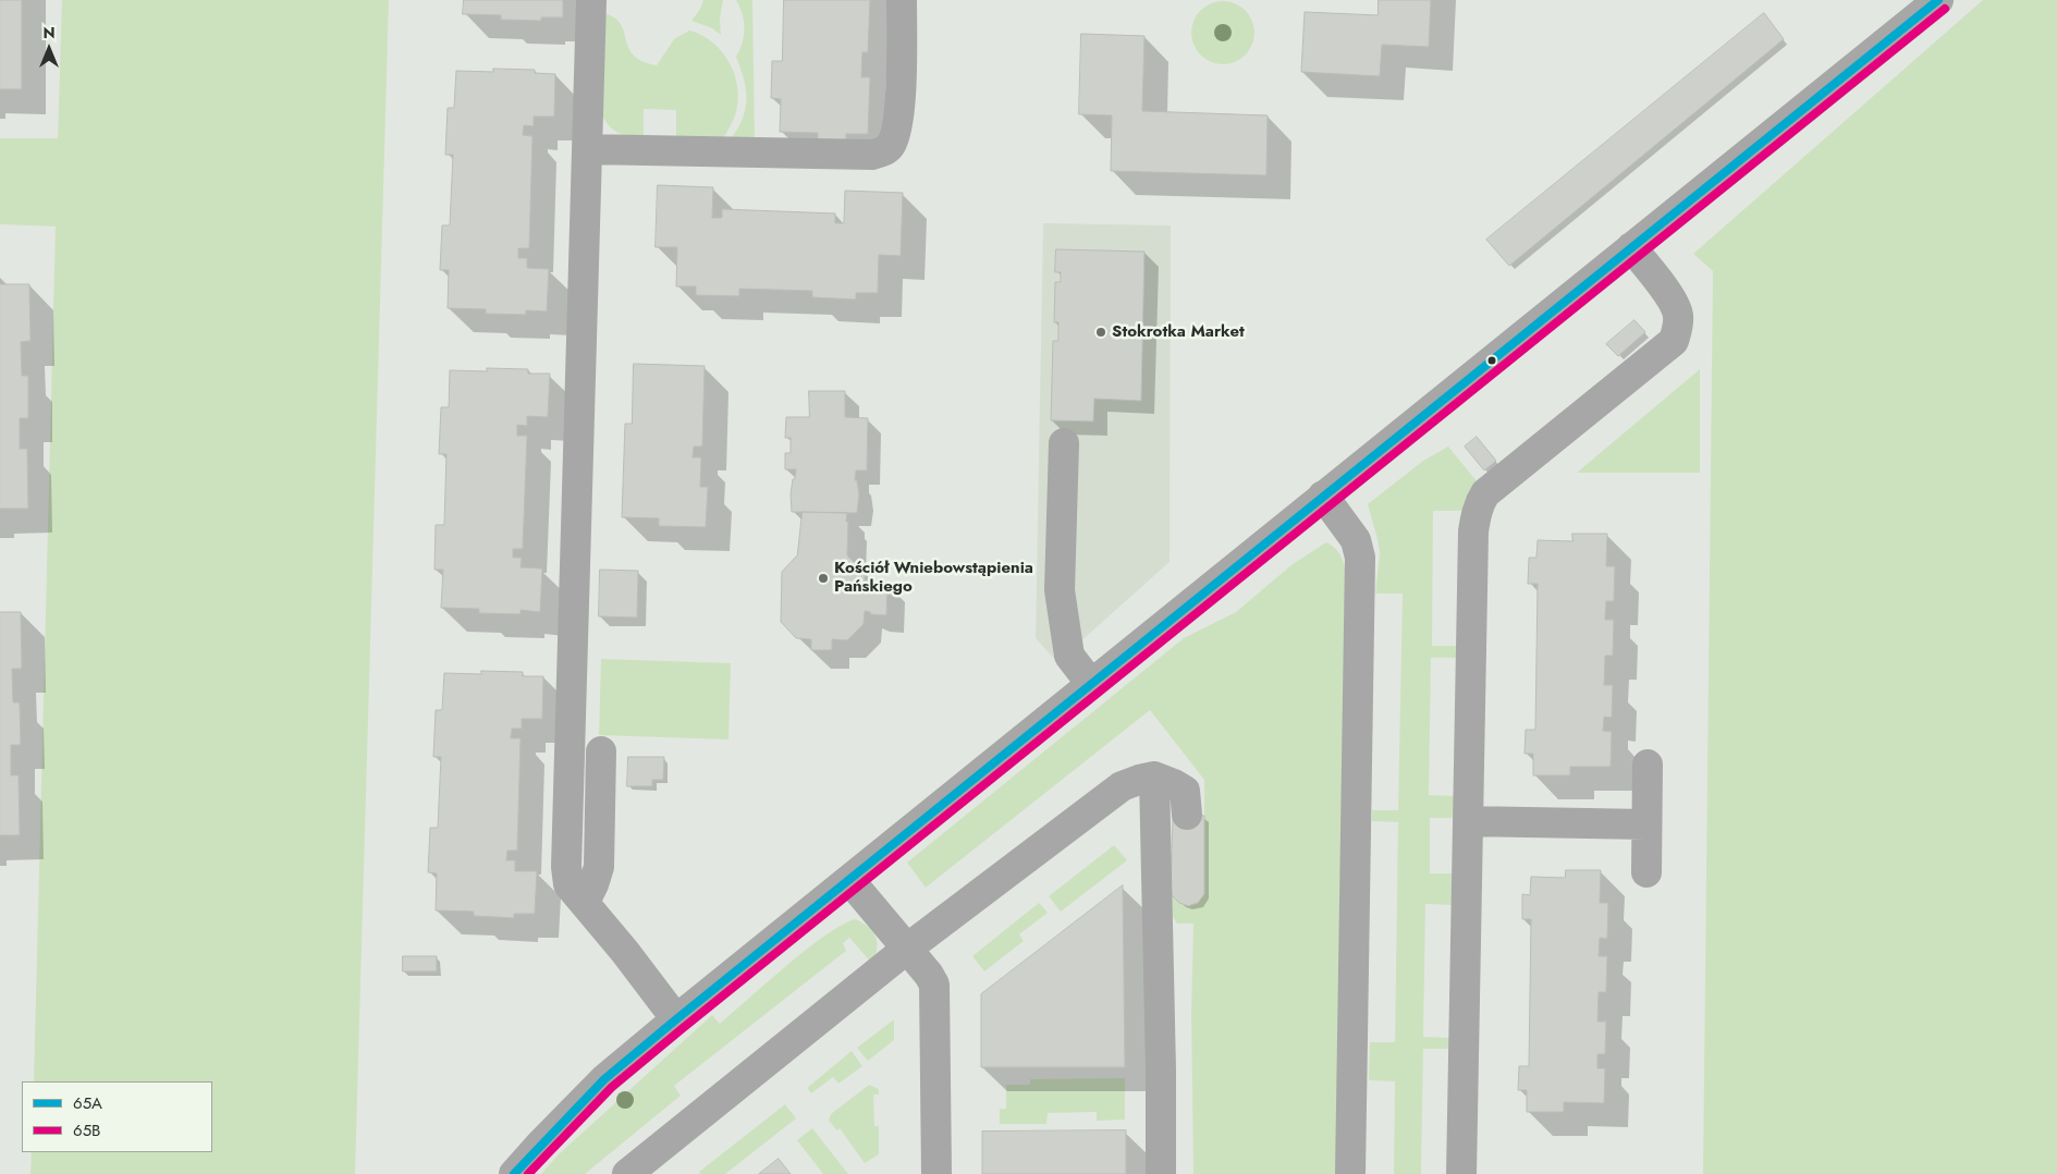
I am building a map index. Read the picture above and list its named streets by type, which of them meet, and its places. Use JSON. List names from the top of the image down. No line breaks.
{"places":["Stokrotka Market","Kościół Wniebowstąpienia Pańskiego"],"lines":["transit line 65A","transit line 65B"],"legend":["65A","65B"],"north":"top"}
